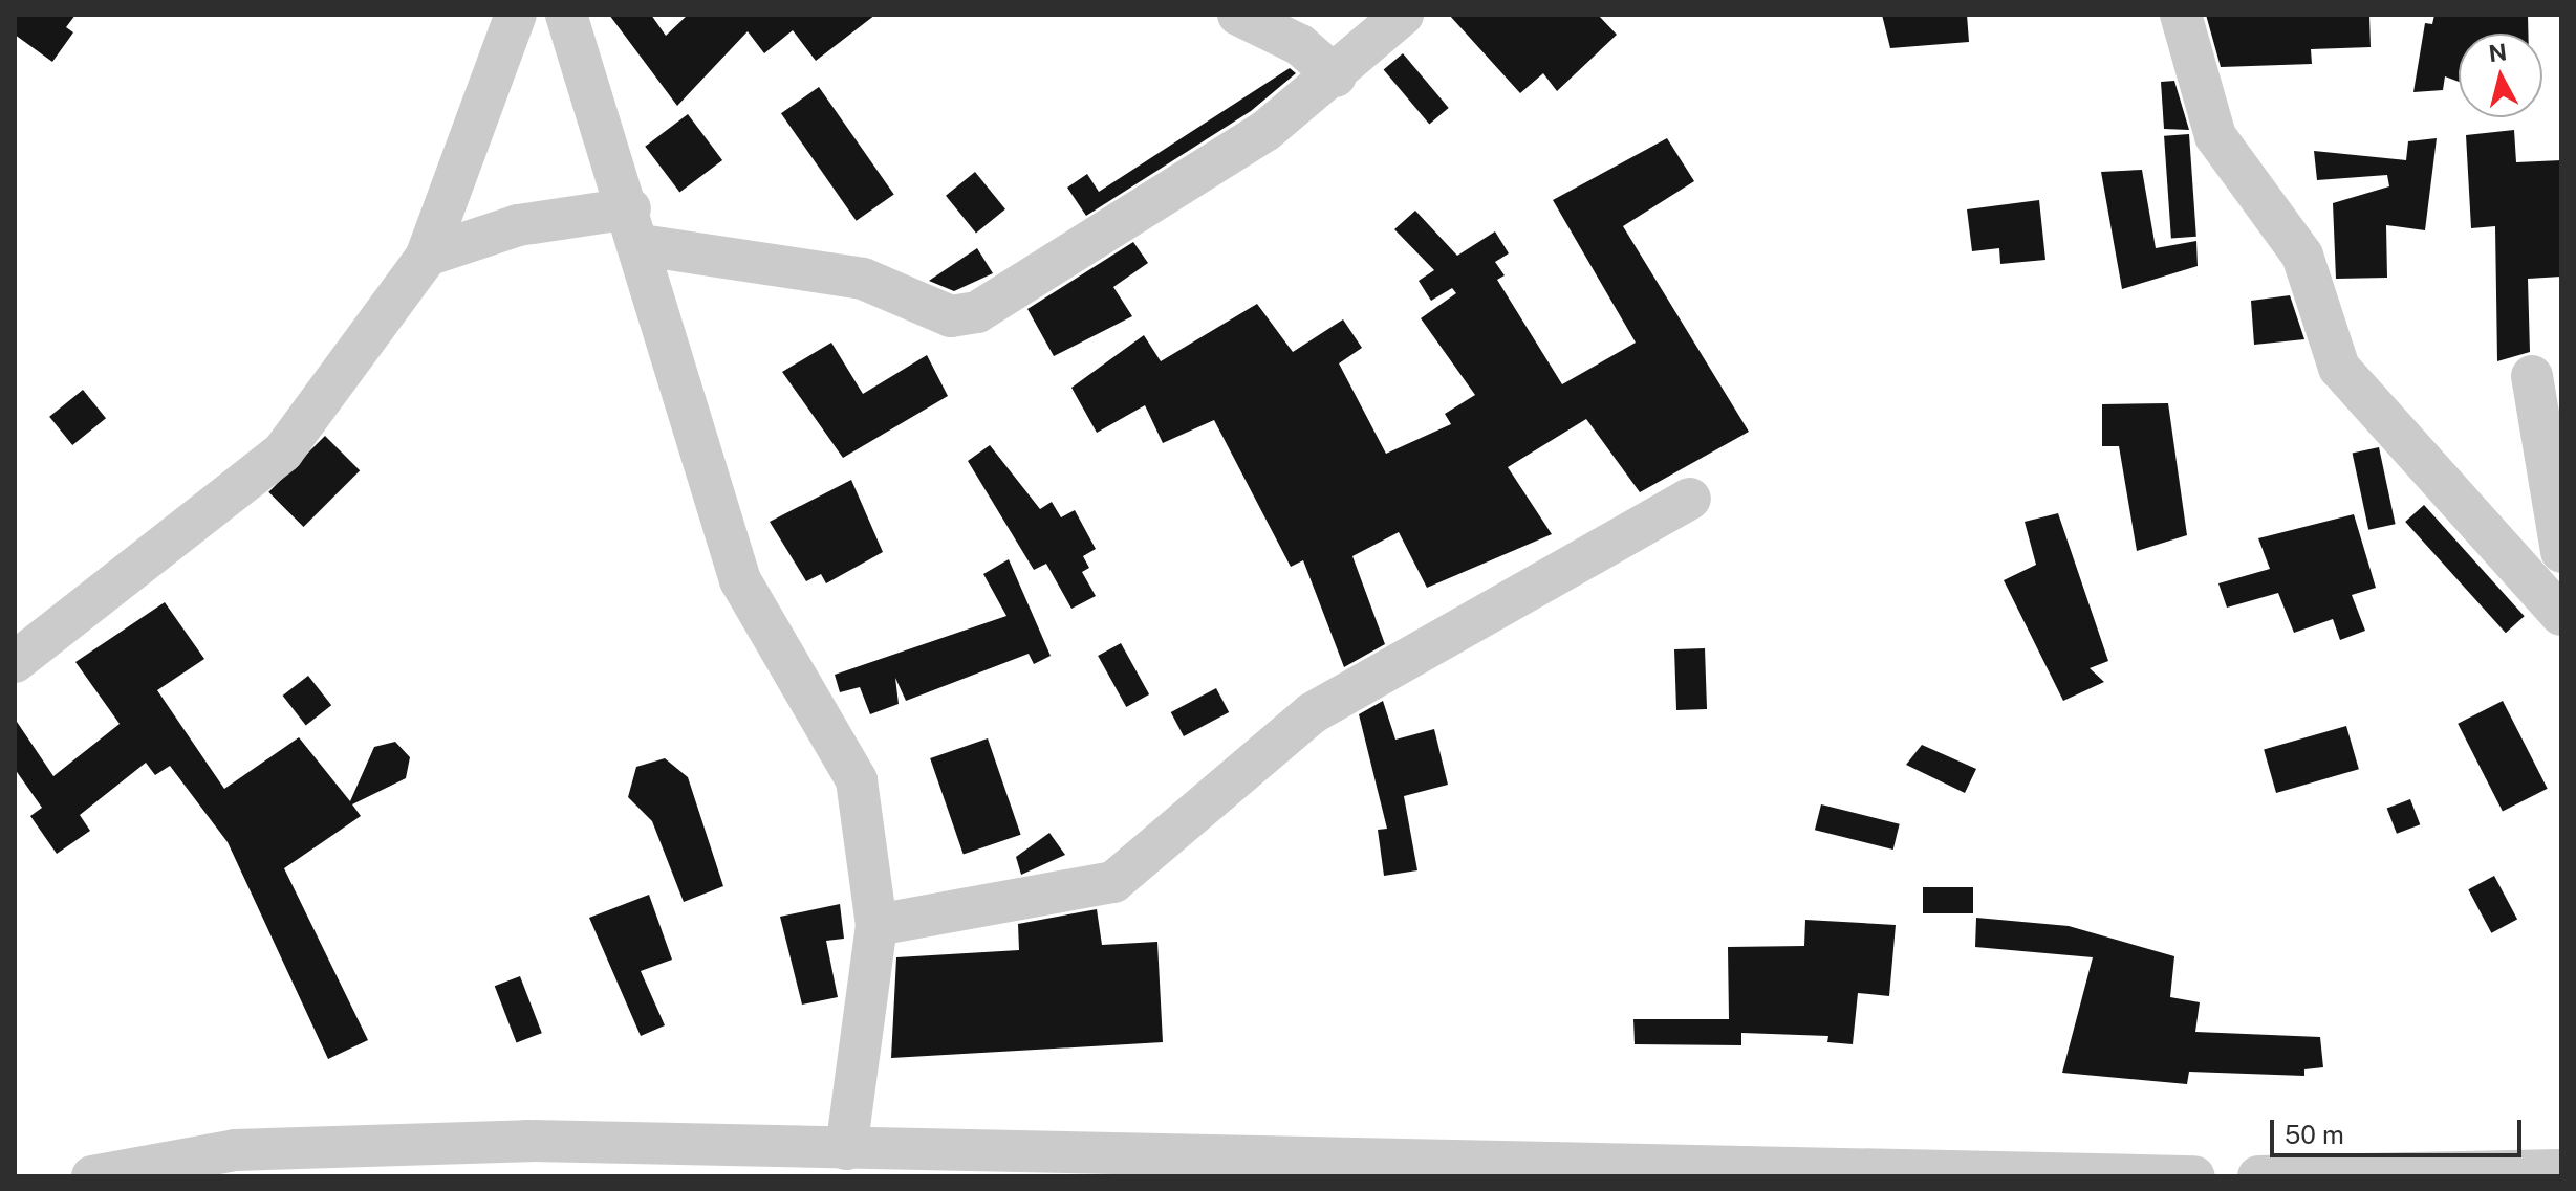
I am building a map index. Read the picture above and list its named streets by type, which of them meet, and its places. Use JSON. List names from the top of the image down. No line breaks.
{"scale_bar":"50 m","north":"top"}
